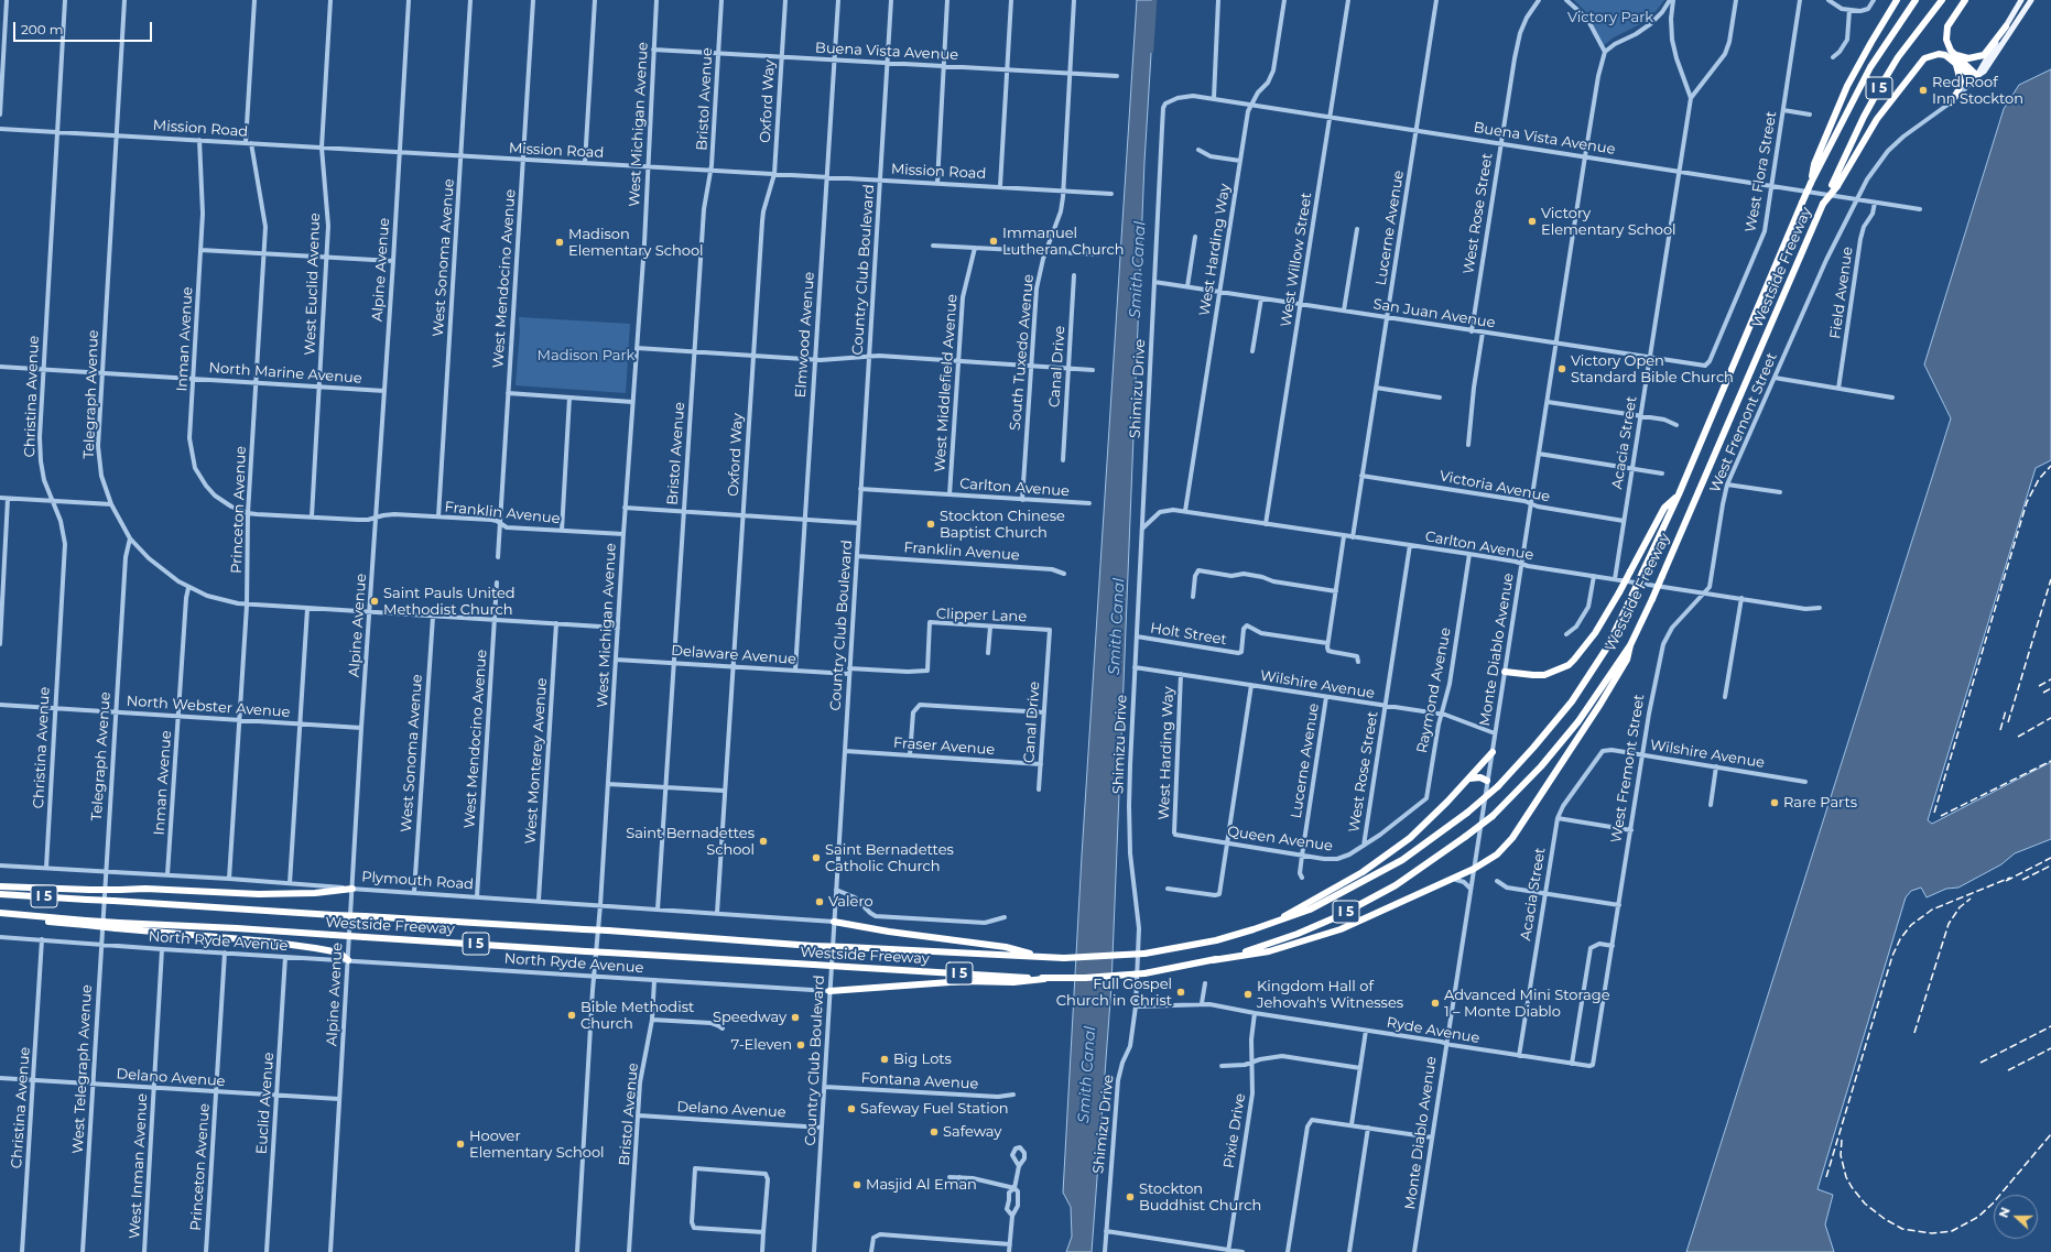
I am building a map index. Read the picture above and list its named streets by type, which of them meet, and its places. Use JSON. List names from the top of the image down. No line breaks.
{"streets":{"highway":["I 5","Westside Freeway"],"main road":["West Fremont Street"],"street":["Buena Vista Avenue","Bristol Avenue","Oxford Way","West Michigan Avenue","Mission Road","West Flora Street","West Rose Street","Lucerne Avenue","West Harding Way","West Sonoma Avenue","West Willow Street","Alpine Avenue","Country Club Boulevard","West Mendocino Avenue","West Euclid Avenue","Field Avenue","San Juan Avenue","Elmwood Avenue","Inman Avenue","South Tuxedo Avenue","Canal Drive","North Marine Avenue","West Middlefield Avenue","Shimizu Drive","Telegraph Avenue","Christina Avenue","Acacia Street","Victoria Avenue","Carlton Avenue","Princeton Avenue","Franklin Avenue","Clipper Lane","Holt Street","Monte Diablo Avenue","Delaware Avenue","Wilshire Avenue","Raymond Avenue","North Webster Avenue","Fraser Avenue","West Monterey Avenue","Queen Avenue","Plymouth Road","North Ryde Avenue","Ryde Avenue","West Telegraph Avenue","Delano Avenue","Fontana Avenue","Euclid Avenue","Pixie Drive","West Inman Avenue"]},"crossings":[["Buena Vista Avenue","Bristol Avenue"],["Buena Vista Avenue","Oxford Way"],["Buena Vista Avenue","West Michigan Avenue"],["Buena Vista Avenue","West Flora Street"],["Buena Vista Avenue","West Rose Street"],["Buena Vista Avenue","Lucerne Avenue"],["Buena Vista Avenue","West Harding Way"],["Buena Vista Avenue","West Willow Street"],["Buena Vista Avenue","Country Club Boulevard"],["Buena Vista Avenue","Field Avenue"],["Buena Vista Avenue","Elmwood Avenue"],["Buena Vista Avenue","South Tuxedo Avenue"],["Buena Vista Avenue","Shimizu Drive"],["Buena Vista Avenue","West Fremont Street"],["Buena Vista Avenue","Acacia Street"],["Buena Vista Avenue","Monte Diablo Avenue"],["Bristol Avenue","Mission Road"],["Bristol Avenue","Delaware Avenue"],["Bristol Avenue","Plymouth Road"],["Bristol Avenue","North Ryde Avenue"],["Bristol Avenue","Delano Avenue"],["Oxford Way","Mission Road"],["Oxford Way","Delaware Avenue"],["Oxford Way","Plymouth Road"],["West Michigan Avenue","Mission Road"],["West Michigan Avenue","Franklin Avenue"],["West Michigan Avenue","Delaware Avenue"],["West Michigan Avenue","Plymouth Road"],["West Michigan Avenue","North Ryde Avenue"],["Mission Road","West Sonoma Avenue"],["Mission Road","Alpine Avenue"],["Mission Road","Country Club Boulevard"],["Mission Road","West Mendocino Avenue"],["Mission Road","West Euclid Avenue"],["Mission Road","Elmwood Avenue"],["Mission Road","Inman Avenue"],["Mission Road","South Tuxedo Avenue"],["Mission Road","Telegraph Avenue"],["Mission Road","Christina Avenue"],["Mission Road","Princeton Avenue"],["West Flora Street","San Juan Avenue"],["West Rose Street","San Juan Avenue"],["West Rose Street","Carlton Avenue"],["West Rose Street","Wilshire Avenue"],["West Rose Street","Queen Avenue"],["Lucerne Avenue","San Juan Avenue"],["Lucerne Avenue","Victoria Avenue"],["Lucerne Avenue","Carlton Avenue"],["Lucerne Avenue","Wilshire Avenue"],["Lucerne Avenue","Queen Avenue"],["West Harding Way","San Juan Avenue"],["West Harding Way","Carlton Avenue"],["West Harding Way","Wilshire Avenue"],["West Harding Way","Queen Avenue"],["West Sonoma Avenue","Franklin Avenue"],["West Sonoma Avenue","Plymouth Road"],["West Willow Street","San Juan Avenue"],["West Willow Street","Carlton Avenue"],["Alpine Avenue","North Marine Avenue"],["Alpine Avenue","Franklin Avenue"],["Alpine Avenue","North Webster Avenue"],["Alpine Avenue","Plymouth Road"],["Alpine Avenue","North Ryde Avenue"],["Alpine Avenue","Delano Avenue"],["Country Club Boulevard","Carlton Avenue"],["Country Club Boulevard","Franklin Avenue"],["Country Club Boulevard","Clipper Lane"],["Country Club Boulevard","Delaware Avenue"],["Country Club Boulevard","Fraser Avenue"],["Country Club Boulevard","Plymouth Road"],["Country Club Boulevard","North Ryde Avenue"],["Country Club Boulevard","Delano Avenue"],["Country Club Boulevard","Fontana Avenue"],["West Mendocino Avenue","Franklin Avenue"],["West Mendocino Avenue","Plymouth Road"],["West Euclid Avenue","North Marine Avenue"],["West Euclid Avenue","Franklin Avenue"],["San Juan Avenue","Shimizu Drive"],["San Juan Avenue","Acacia Street"],["San Juan Avenue","Monte Diablo Avenue"],["Elmwood Avenue","Delaware Avenue"],["Inman Avenue","North Marine Avenue"],["Inman Avenue","Princeton Avenue"],["Inman Avenue","Franklin Avenue"],["Inman Avenue","North Webster Avenue"],["Inman Avenue","Plymouth Road"],["South Tuxedo Avenue","Carlton Avenue"],["Canal Drive","Clipper Lane"],["Canal Drive","Fraser Avenue"],["North Marine Avenue","Telegraph Avenue"],["North Marine Avenue","Christina Avenue"],["North Marine Avenue","Princeton Avenue"],["West Middlefield Avenue","Carlton Avenue"],["Shimizu Drive","Carlton Avenue"],["Shimizu Drive","Holt Street"],["Shimizu Drive","Wilshire Avenue"],["Shimizu Drive","Ryde Avenue"],["Telegraph Avenue","North Webster Avenue"],["Telegraph Avenue","Plymouth Road"],["Telegraph Avenue","West Telegraph Avenue"],["Christina Avenue","North Webster Avenue"],["Christina Avenue","Plymouth Road"],["Christina Avenue","North Ryde Avenue"],["Christina Avenue","Delano Avenue"],["West Fremont Street","Carlton Avenue"],["West Fremont Street","Wilshire Avenue"],["West Fremont Street","Ryde Avenue"],["Acacia Street","Victoria Avenue"],["Acacia Street","Carlton Avenue"],["Acacia Street","Wilshire Avenue"],["Acacia Street","Ryde Avenue"],["Victoria Avenue","Monte Diablo Avenue"],["Carlton Avenue","Monte Diablo Avenue"],["Carlton Avenue","Raymond Avenue"],["Princeton Avenue","Franklin Avenue"],["Princeton Avenue","North Webster Avenue"],["Princeton Avenue","Plymouth Road"],["Princeton Avenue","North Ryde Avenue"],["Princeton Avenue","Delano Avenue"],["Monte Diablo Avenue","Wilshire Avenue"],["Monte Diablo Avenue","Ryde Avenue"],["Wilshire Avenue","Raymond Avenue"],["Raymond Avenue","Queen Avenue"],["West Monterey Avenue","Plymouth Road"],["North Ryde Avenue","West Telegraph Avenue"],["North Ryde Avenue","Euclid Avenue"],["North Ryde Avenue","West Inman Avenue"],["Ryde Avenue","Pixie Drive"],["West Telegraph Avenue","Delano Avenue"],["Delano Avenue","Euclid Avenue"],["Delano Avenue","West Inman Avenue"]],"water":["Smith Canal"],"parks":["Victory Park","Madison Park"],"places":["Red Roof Inn Stockton","Victory Elementary School","Immanuel Lutheran Church","Madison Elementary School","Victory Open Standard Bible Church","Stockton Chinese Baptist Church","Saint Pauls United Methodist Church","Rare Parts","Saint Bernadettes School","Saint Bernadettes Catholic Church","Valero","Full Gospel Church in Christ","Kingdom Hall of Jehovah's Witnesses","Advanced Mini Storage 1 – Monte Diablo","Bible Methodist Church","Speedway","7-Eleven","Big Lots","Safeway Fuel Station","Safeway","Hoover Elementary School","Masjid Al Eman","Stockton Buddhist Church"],"scale_bar":"200 m","north":"left"}
